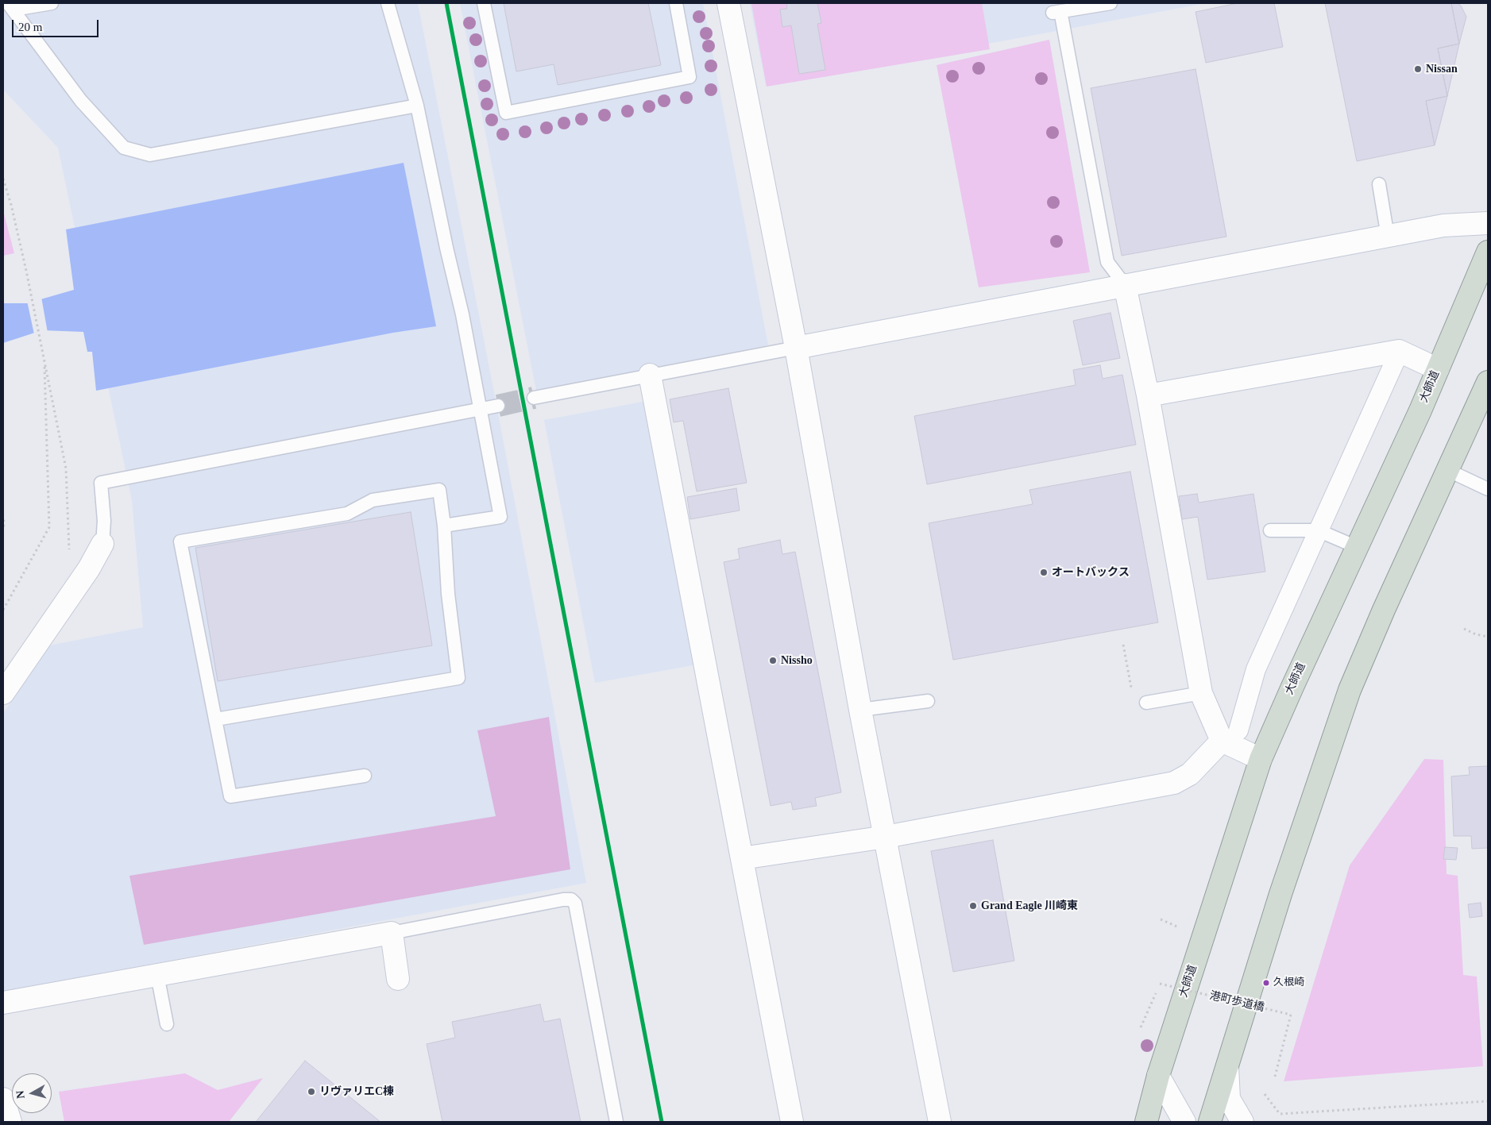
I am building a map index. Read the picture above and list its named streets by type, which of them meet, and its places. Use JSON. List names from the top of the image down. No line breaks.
{"streets":{"highway":["大師道"],"path":["港町歩道橋"]},"places":["Nissan","オートバックス","Nissho","Grand Eagle 川崎東","久根崎","リヴァリエC棟"],"scale_bar":"20 m","north":"left"}
